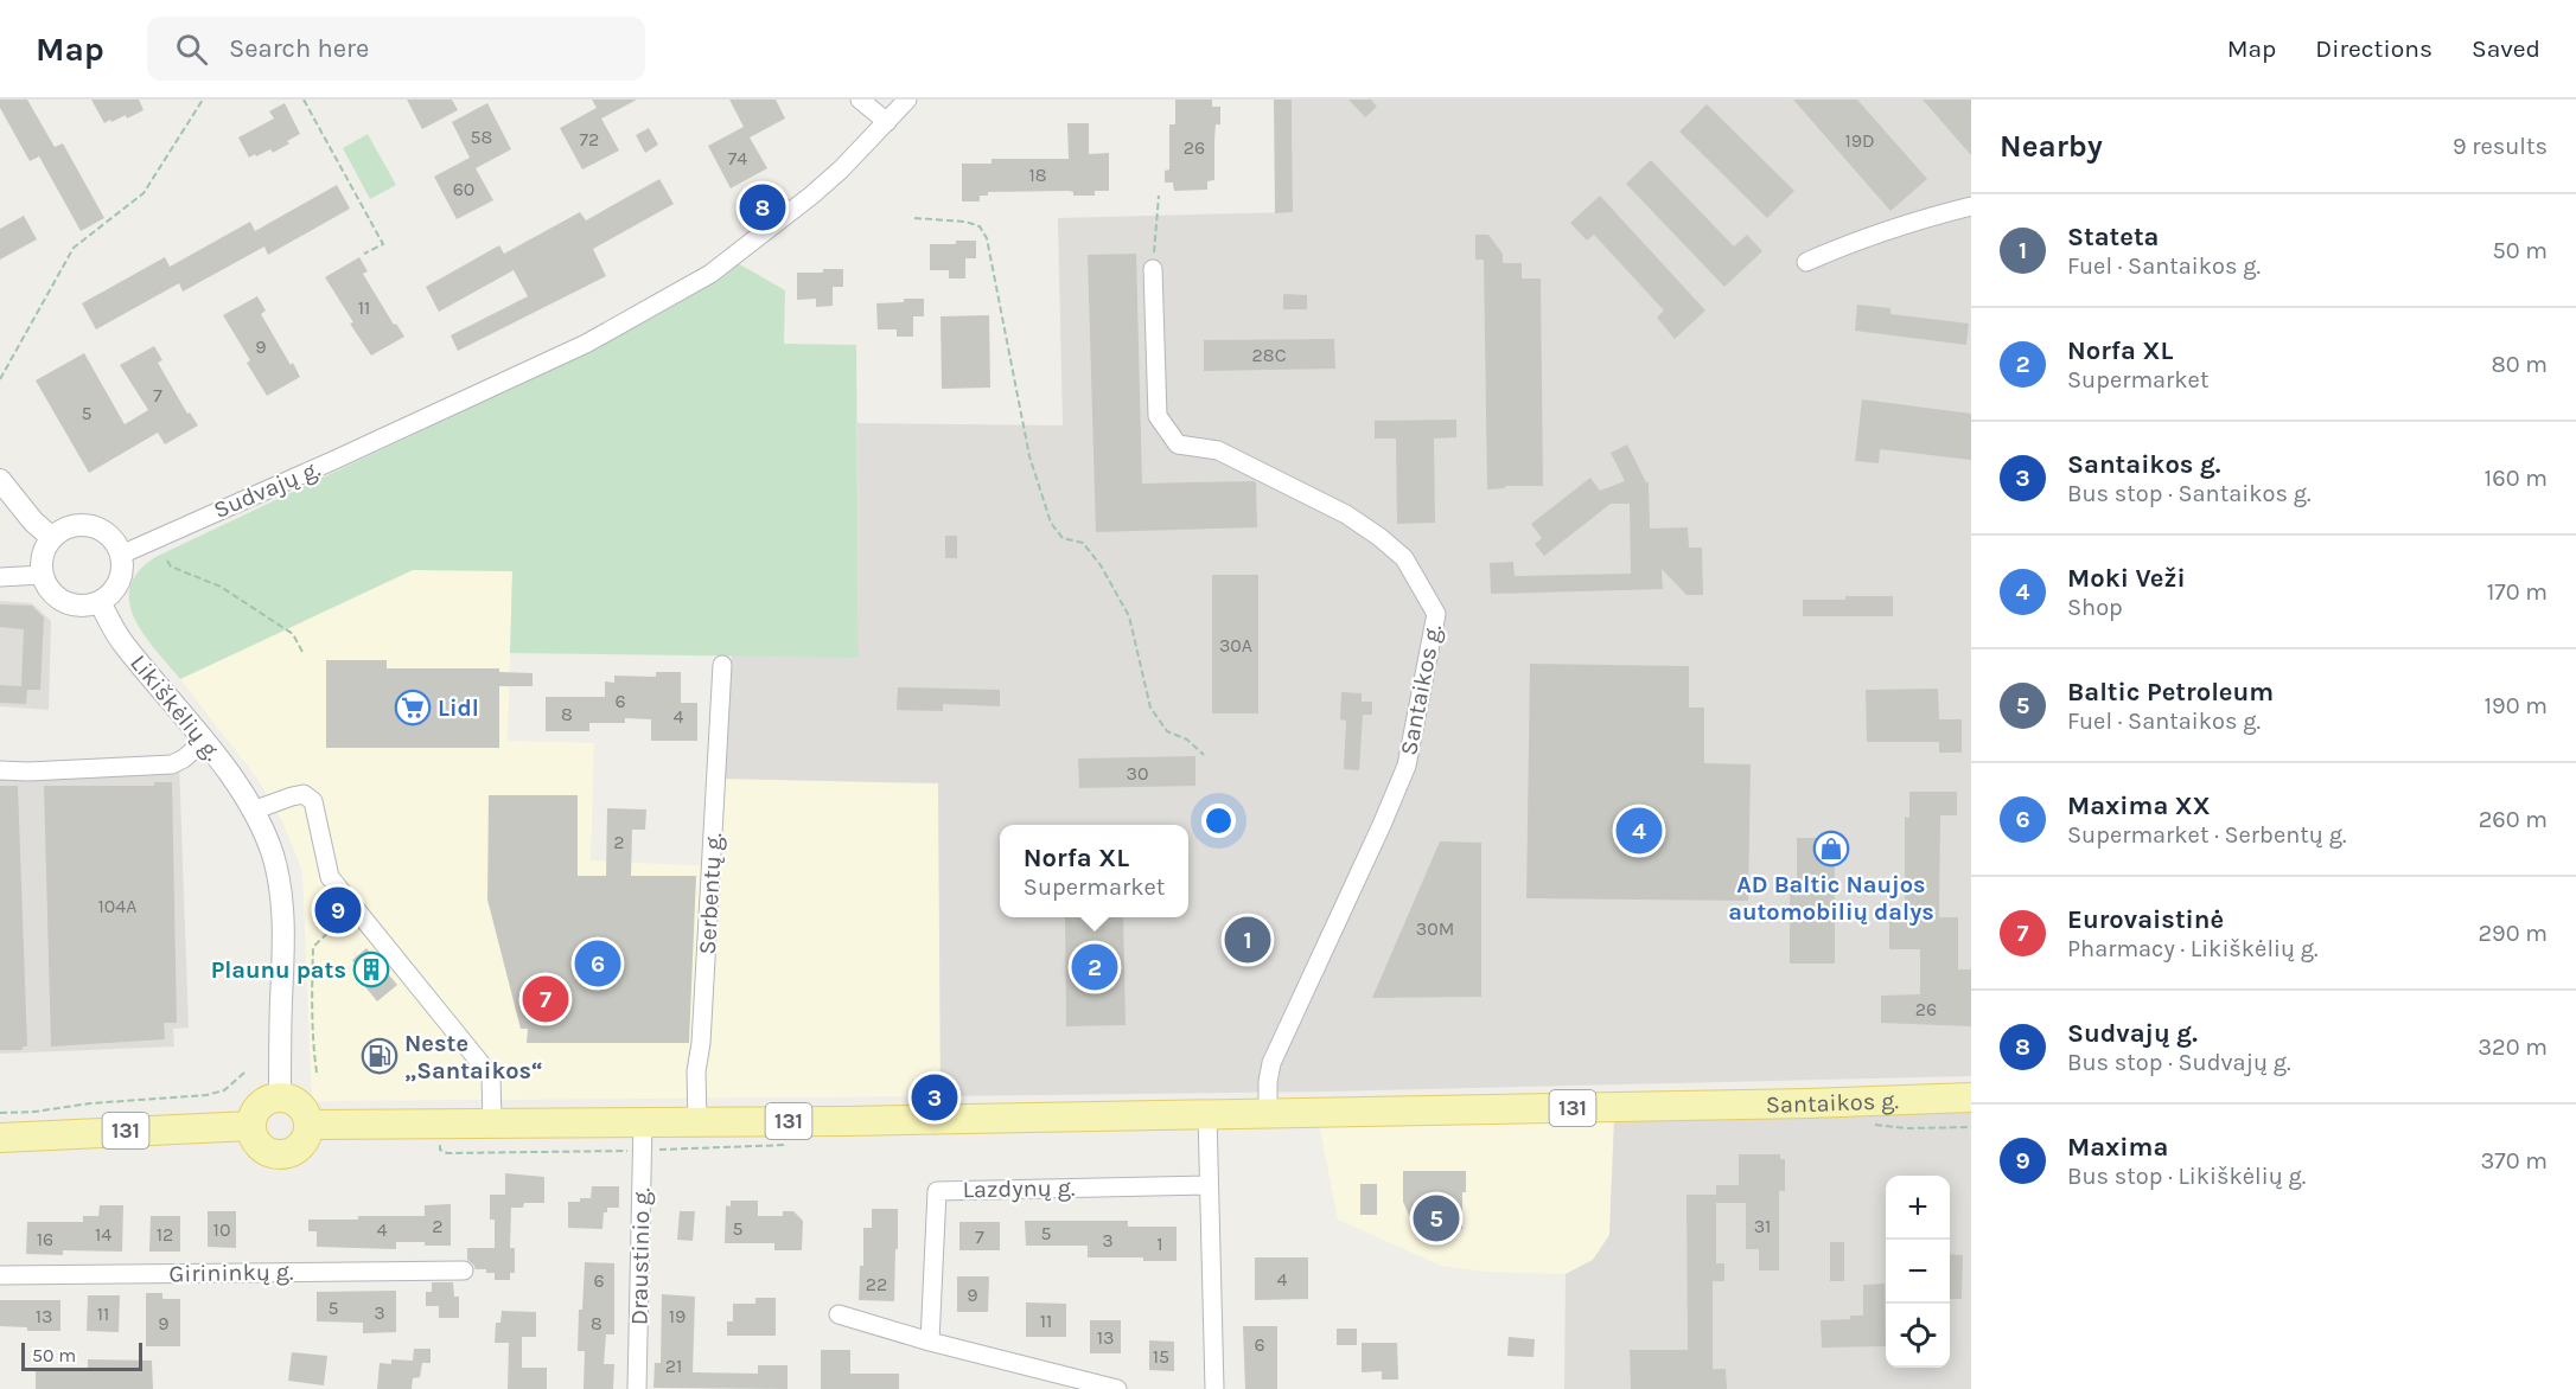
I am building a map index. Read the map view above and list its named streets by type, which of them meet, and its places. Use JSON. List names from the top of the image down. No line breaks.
{"streets":{"main road":["Santaikos g.","131"],"street":["Sudvajų g.","Likiškėlių g.","Serbentų g.","Lazdynų g.","Draustinio g.","Girininkų g."]},"crossings":[["Sudvajų g.","Likiškėlių g."],["Santaikos g.","Likiškėlių g."],["Santaikos g.","Serbentų g."],["Santaikos g.","131"],["Santaikos g.","Draustinio g."],["Likiškėlių g.","131"]],"places":{"supermarket":["Lidl"],"shop":["AD Baltic Naujos automobilių dalys"],"building":["Plaunu pats"],"fuel station":["Neste „Santaikos“"]},"house_numbers":["58","72","19D","26","74","18","60","11","9","28C","7","5","30A","6","8","4","30","2","104A","30M","26","2","31","5","10","4","5","14","12","7","16","3","1","4","6","22","9","5","3","11","13","19","11","9","8","13","6","15","21"],"scale_bar":"50 m","page":{"header":"Map","search":"Search here","nav":["Map","Directions","Saved"],"heading":["Nearby","9 results"],"pins":["8","4","9","1","6","2","7","3","5"],"list":[{"mark":"1","name":"Stateta","note":"Fuel · Santaikos g.","value":"50 m"},{"mark":"2","name":"Norfa XL","note":"Supermarket","value":"80 m"},{"mark":"3","name":"Santaikos g.","note":"Bus stop · Santaikos g.","value":"160 m"},{"mark":"4","name":"Moki Veži","note":"Shop","value":"170 m"},{"mark":"5","name":"Baltic Petroleum","note":"Fuel · Santaikos g.","value":"190 m"},{"mark":"6","name":"Maxima XX","note":"Supermarket · Serbentų g.","value":"260 m"},{"mark":"7","name":"Eurovaistinė","note":"Pharmacy · Likiškėlių g.","value":"290 m"},{"mark":"8","name":"Sudvajų g.","note":"Bus stop · Sudvajų g.","value":"320 m"},{"mark":"9","name":"Maxima","note":"Bus stop · Likiškėlių g.","value":"370 m"}],"popup":["Norfa XL","Supermarket"],"map_buttons":["+","−"],"scale":"50 m"}}
